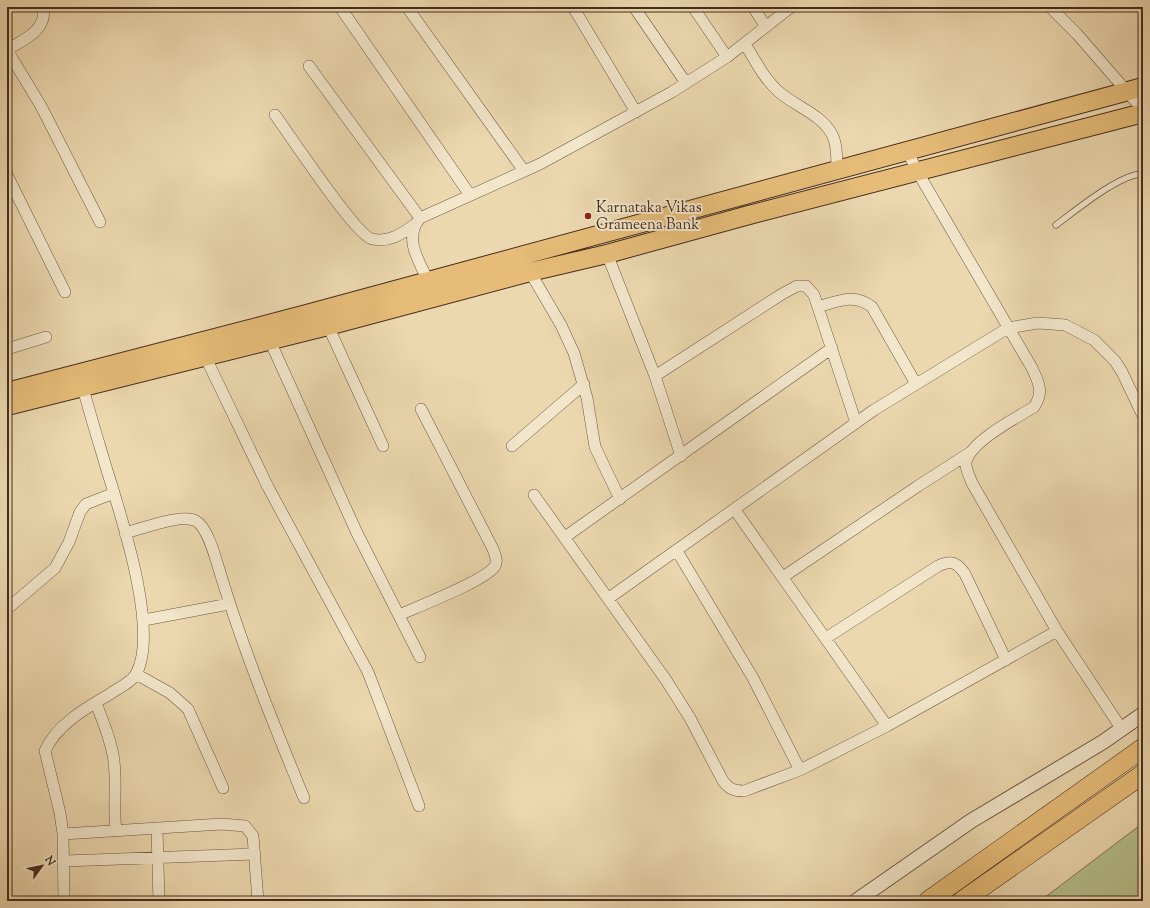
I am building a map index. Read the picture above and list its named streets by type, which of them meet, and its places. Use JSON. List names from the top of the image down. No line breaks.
{"places":["Karnataka Vikas Grameena Bank"],"north":"top right"}
